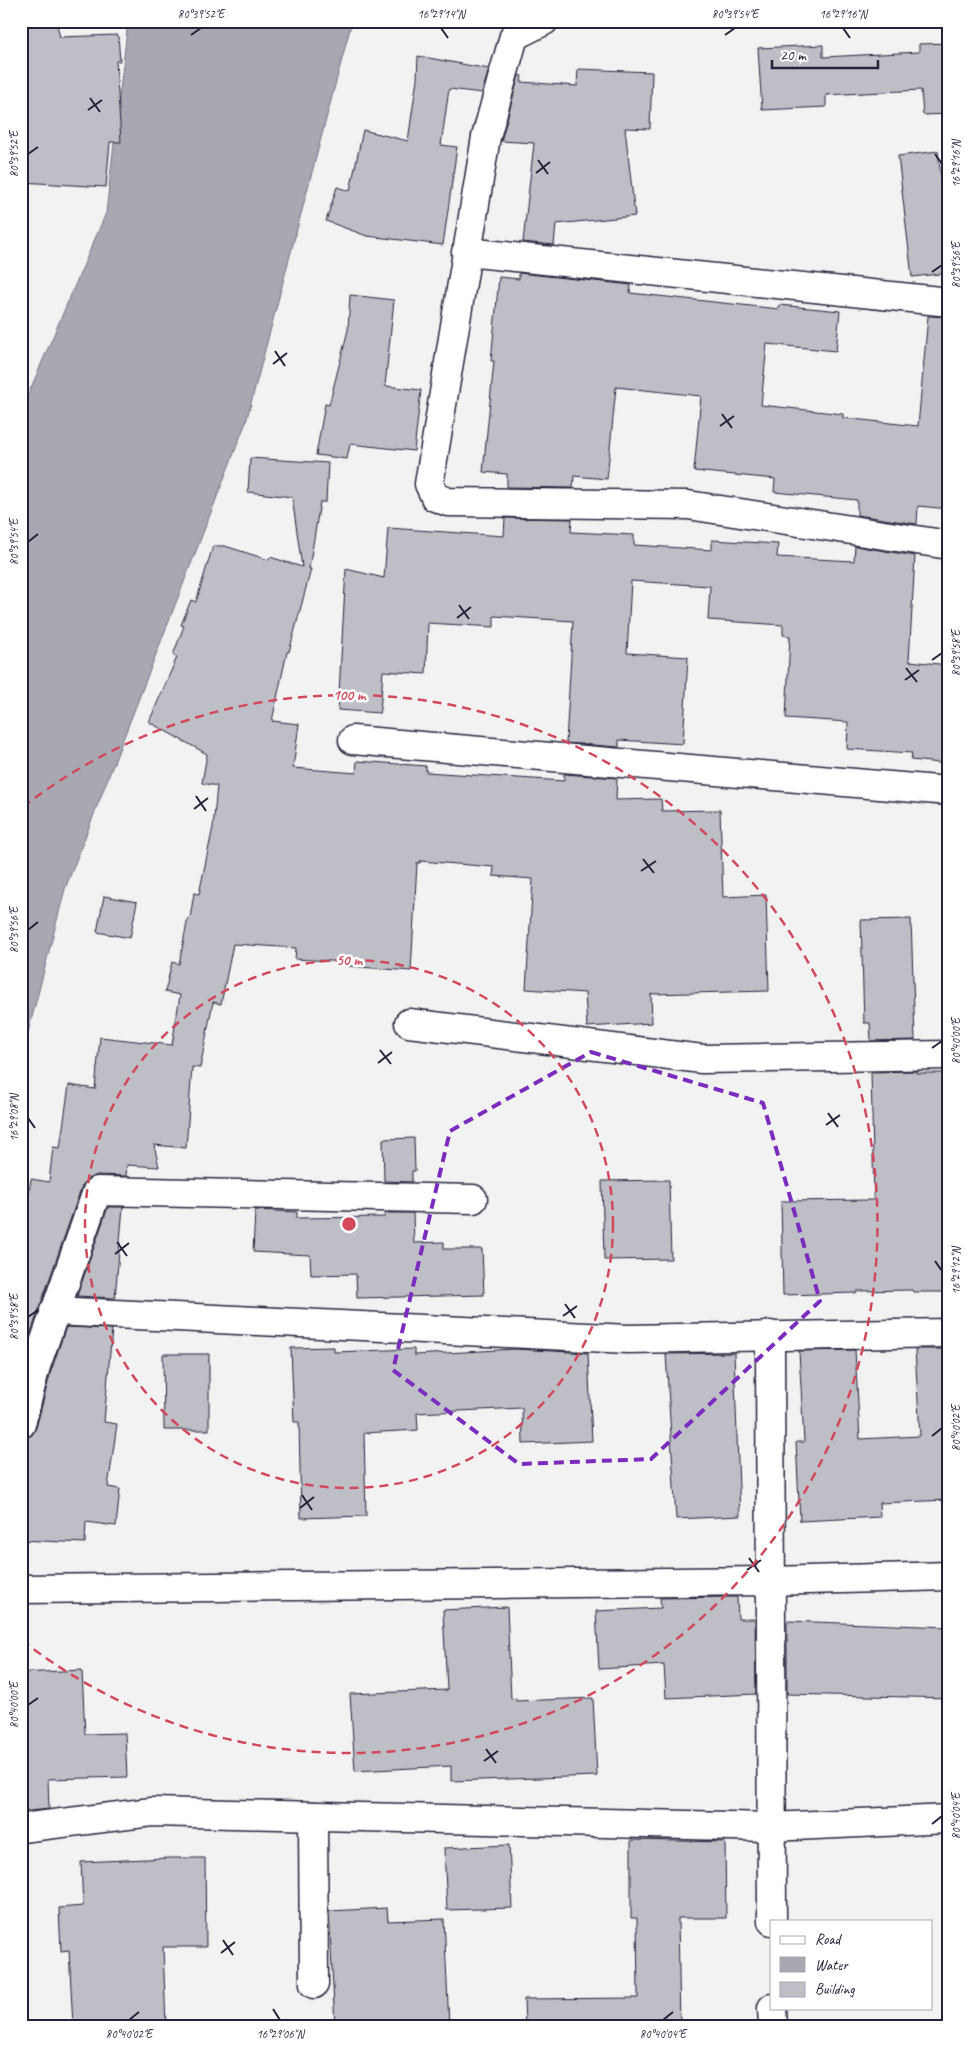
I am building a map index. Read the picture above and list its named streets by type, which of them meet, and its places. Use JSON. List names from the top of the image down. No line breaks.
{"legend":["Road","Water","Building"],"scale_bar":"20 m","coordinates":["80°39'52\"E","16°29'14\"N","80°39'54\"E","16°29'16\"N","80°39'56\"E","80°39'58\"E","80°40'00\"E","16°29'08\"N","16°29'12\"N","80°40'02\"E","80°40'04\"E","16°29'06\"N"],"rings":["100 m","50 m"]}
